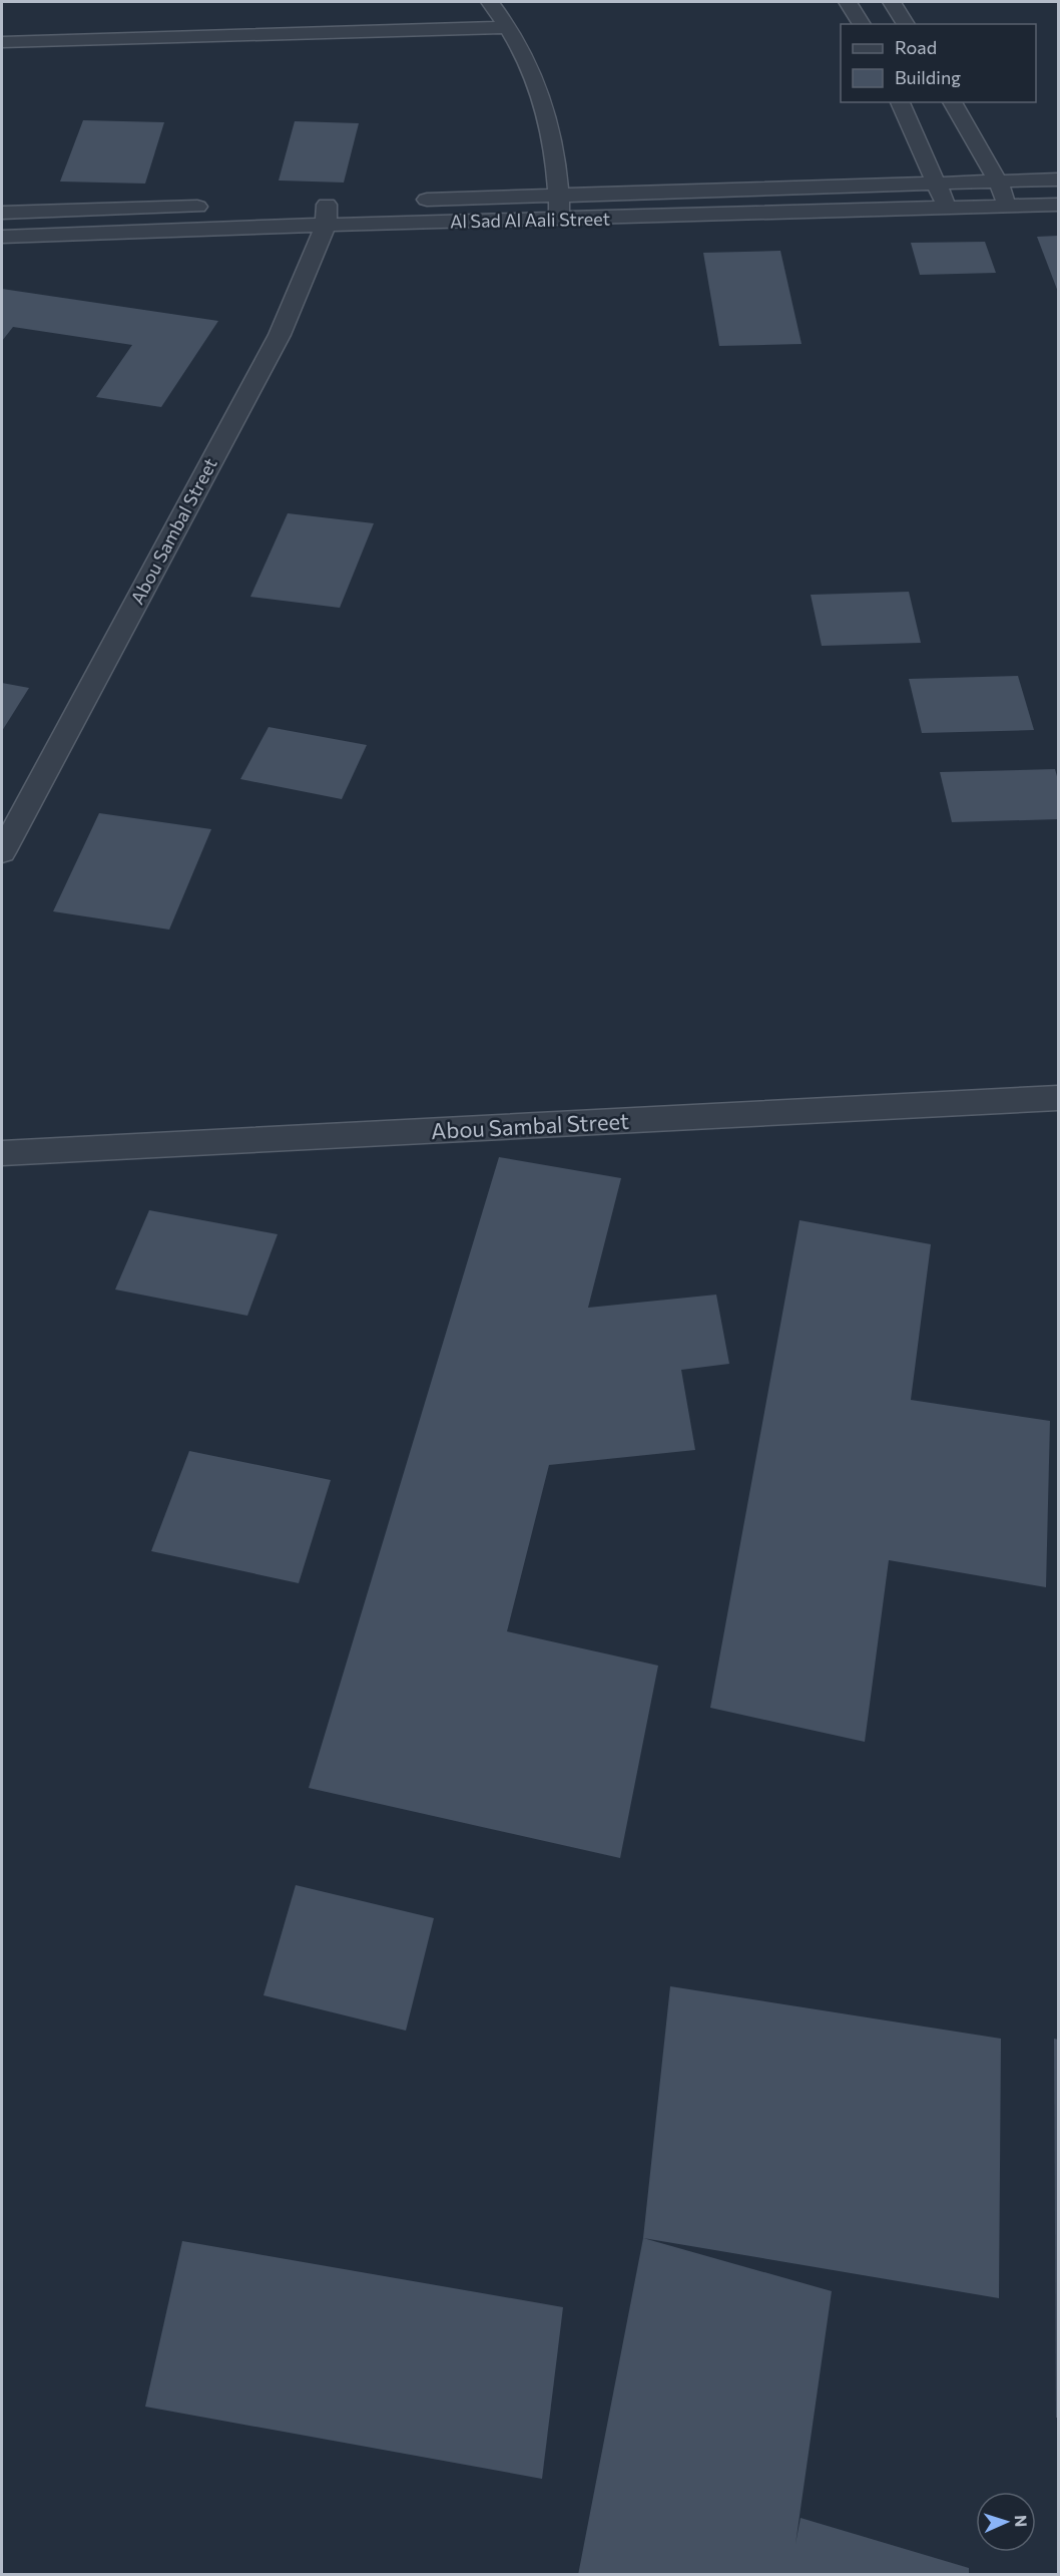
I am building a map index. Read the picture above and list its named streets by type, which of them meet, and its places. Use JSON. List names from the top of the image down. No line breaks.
{"streets":{"street":["Al Sad Al Aali Street","Abou Sambal Street"]},"crossings":[["Al Sad Al Aali Street","Abou Sambal Street"]],"legend":["Road","Building"],"north":"right"}
